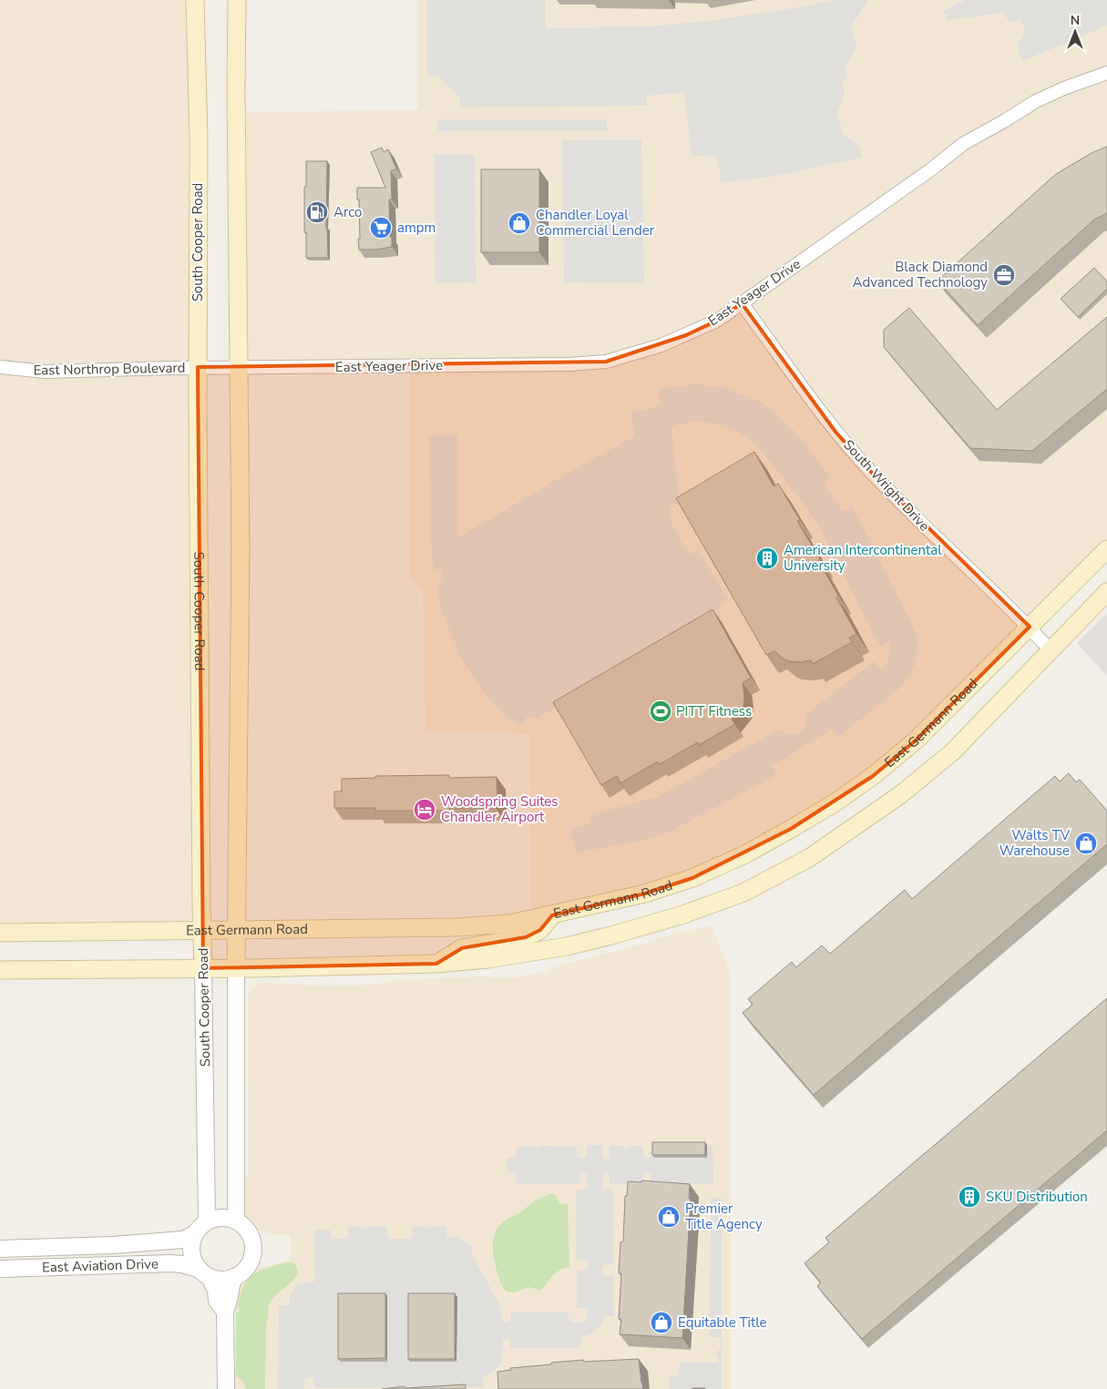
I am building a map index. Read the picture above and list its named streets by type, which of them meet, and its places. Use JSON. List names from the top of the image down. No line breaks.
{"streets":{"main road":["South Cooper Road","East Germann Road"],"street":["East Yeager Drive","East Northrop Boulevard","South Wright Drive","East Aviation Drive"]},"crossings":[["South Cooper Road","East Northrop Boulevard"],["South Cooper Road","East Germann Road"],["South Cooper Road","East Aviation Drive"],["East Yeager Drive","East Northrop Boulevard"],["East Yeager Drive","South Wright Drive"],["South Wright Drive","East Germann Road"]],"places":{"fuel station":["Arco"],"shop":["Chandler Loyal Commercial Lender","Walts TV Warehouse","Premier Title Agency","Equitable Title"],"supermarket":["ampm"],"office":["Black Diamond Advanced Technology"],"building":["American Intercontinental University","SKU Distribution"],"sports":["PITT Fitness"],"hotel":["Woodspring Suites Chandler Airport"]},"north":"top"}
